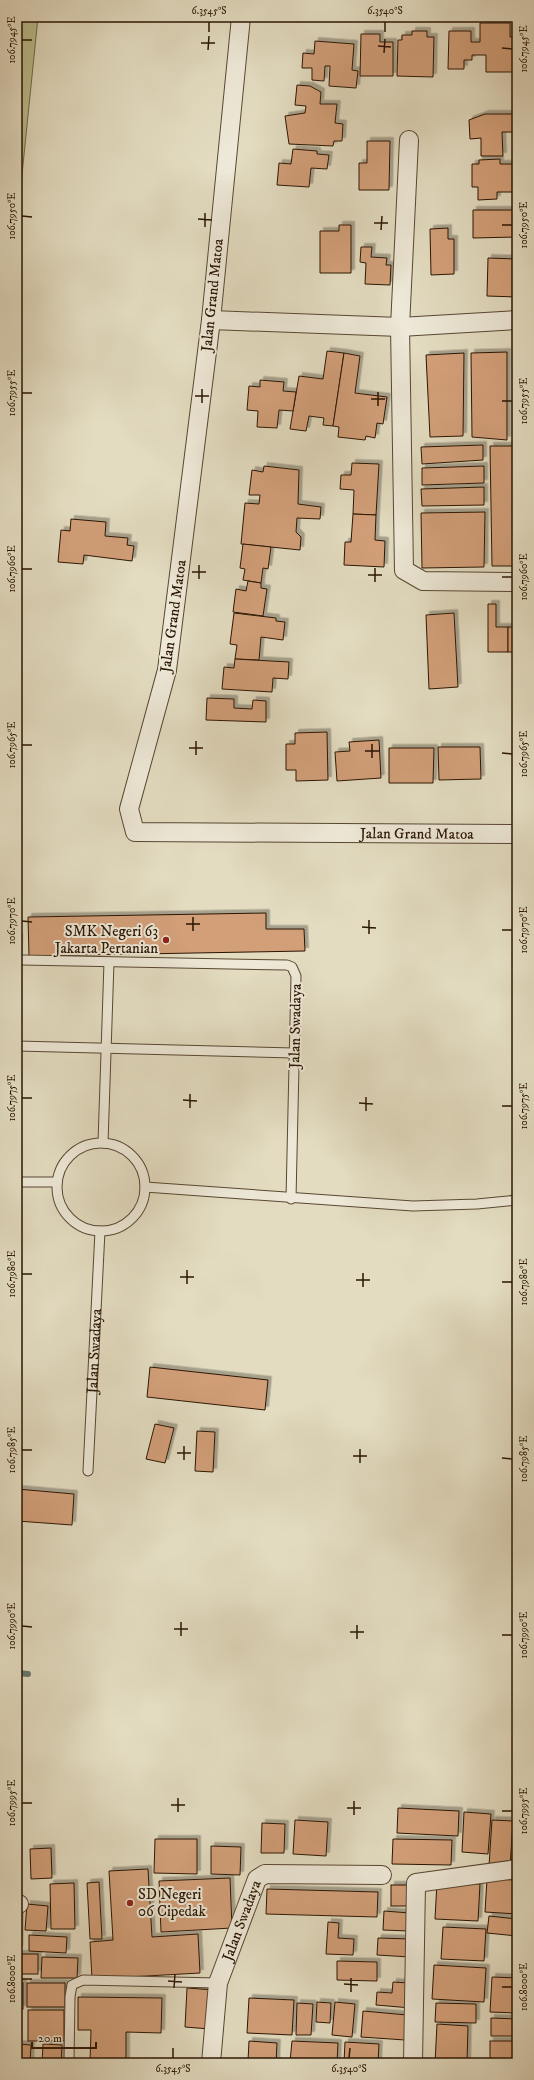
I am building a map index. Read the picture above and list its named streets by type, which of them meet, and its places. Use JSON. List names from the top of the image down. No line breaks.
{"streets":{"street":["Jalan Grand Matoa","Jalan Swadaya"]},"places":["SMK Negeri 63 Jakarta Pertanian","SD Negeri 06 Cipedak"],"scale_bar":"20 m","coordinates":["6.3545°S","6.3540°S","106.7945°E","106.7950°E","106.7955°E","106.7960°E","106.7965°E","106.7970°E","106.7975°E","106.7980°E","106.7985°E","106.7990°E","106.7995°E","106.8000°E"]}
